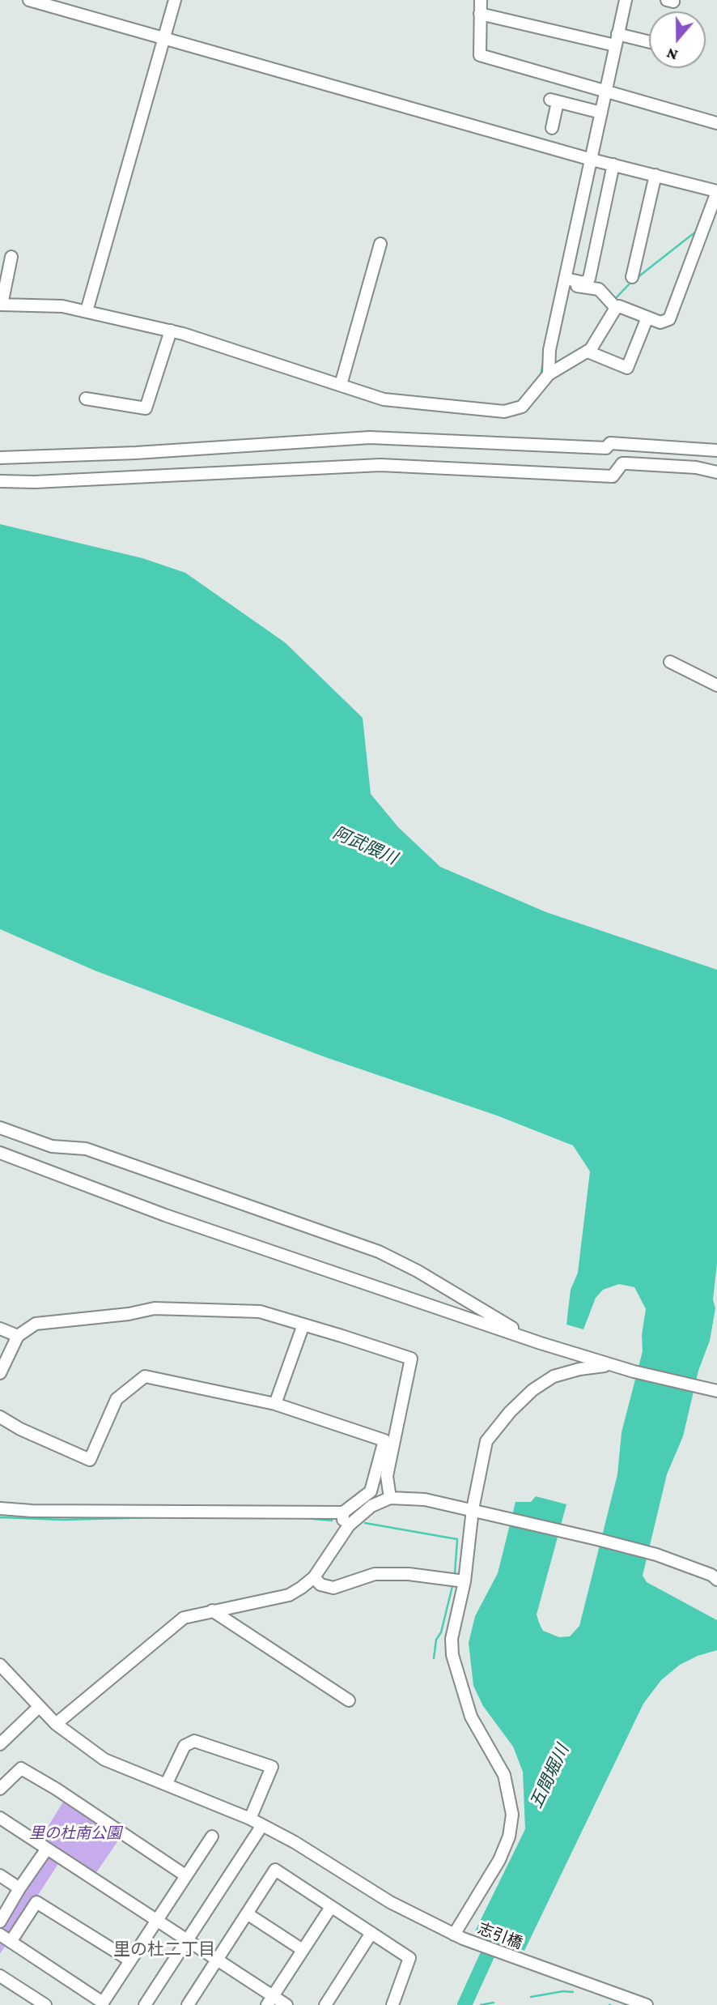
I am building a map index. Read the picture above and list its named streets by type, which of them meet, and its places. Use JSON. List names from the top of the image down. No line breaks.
{"streets":{"street":["志引橋"]},"districts":["里の杜二丁目"],"water":["阿武隈川","五間堀川"],"parks":["里の杜南公園"],"north":"bottom"}
